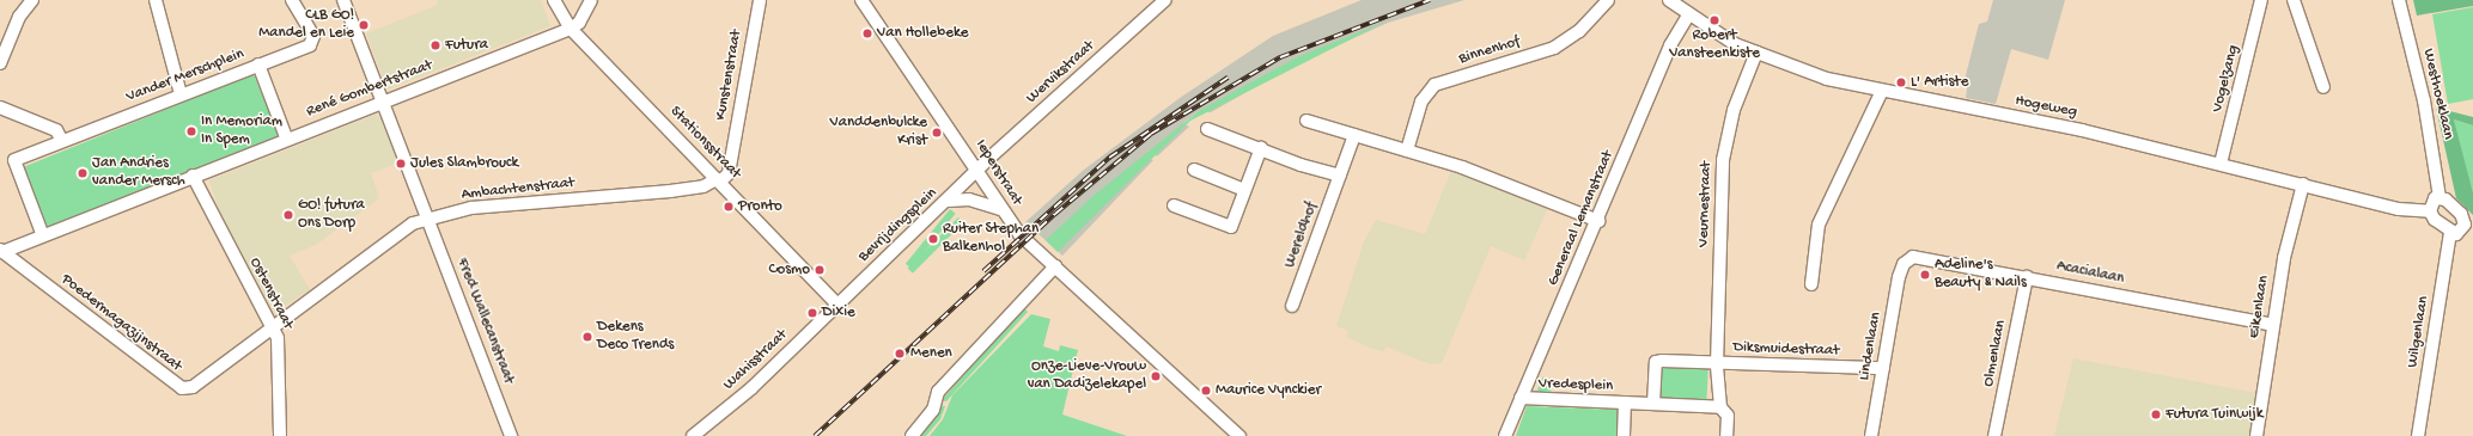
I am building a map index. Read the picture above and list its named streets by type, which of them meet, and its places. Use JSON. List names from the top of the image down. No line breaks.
{"streets":{"street":["Binnenhof","Wervikstraat","Kunstenstraat","Vander Merschplein","Vogelzang","René Gombertstraat","Westhoeklaan","Hogeweg","Stationsstraat","Ieperstraat","Ambachtenstraat","Veurnestraat","Generaal Lemanstraat","Bevrijdingsplein","Wereldhof","Acacialaan","Ostenstraat","Eikenlaan","Fred Wallecanstraat","Poedermagazijnstraat","Wilgenlaan","Lindenlaan","Diksmuidestraat","Olmenlaan","Wahisstraat","Vredesplein"]},"crossings":[["Wervikstraat","Ieperstraat"],["Wervikstraat","Bevrijdingsplein"],["Kunstenstraat","Stationsstraat"],["Kunstenstraat","Ambachtenstraat"],["Vander Merschplein","René Gombertstraat"],["Vogelzang","Hogeweg"],["René Gombertstraat","Stationsstraat"],["René Gombertstraat","Fred Wallecanstraat"],["Hogeweg","Veurnestraat"],["Hogeweg","Generaal Lemanstraat"],["Hogeweg","Eikenlaan"],["Stationsstraat","Ambachtenstraat"],["Stationsstraat","Bevrijdingsplein"],["Stationsstraat","Wahisstraat"],["Ieperstraat","Bevrijdingsplein"],["Ambachtenstraat","Ostenstraat"],["Ambachtenstraat","Fred Wallecanstraat"],["Ambachtenstraat","Poedermagazijnstraat"],["Veurnestraat","Diksmuidestraat"],["Generaal Lemanstraat","Vredesplein"],["Bevrijdingsplein","Wahisstraat"],["Acacialaan","Eikenlaan"],["Acacialaan","Lindenlaan"],["Acacialaan","Olmenlaan"],["Ostenstraat","Poedermagazijnstraat"],["Lindenlaan","Diksmuidestraat"]],"places":["Robert Vansteenkiste","CLB GO! Mandel en Leie","Van Hollebeke","Futura","L' Artiste","In Memoriam In Spem","Vanddenbulcke Krist","Jules Slambrouck","Jan Andries vander Mersch","Pronto","GO! futura Ons Dorp","Ruiter Stephan Balkenhol","Cosmo","Adeline's Beauty & Nails","Dixie","Dekens Deco Trends","Menen","Onze-Lieve-Vrouw van Dadizelekapel","Maurice Vynckier","Futura Tuinwijk"]}
